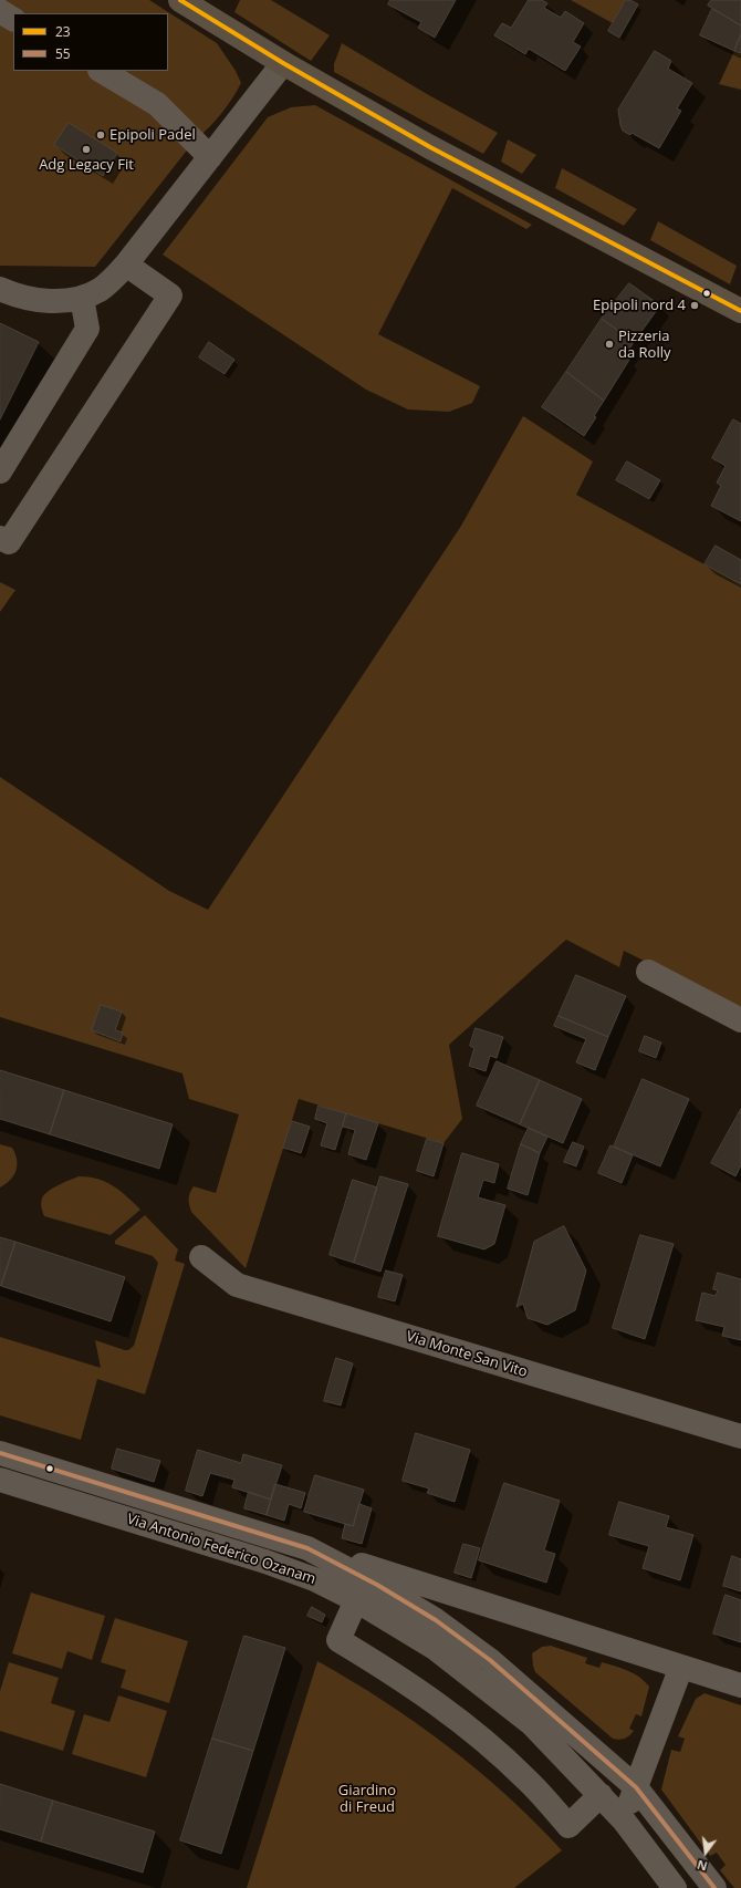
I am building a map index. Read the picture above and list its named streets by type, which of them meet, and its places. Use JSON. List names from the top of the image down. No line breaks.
{"streets":{"street":["Via Monte San Vito","Via Antonio Federico Ozanam"]},"parks":["Giardino di Freud"],"places":["Epipoli Padel","Adg Legacy Fit","Epipoli nord 4","Pizzeria da Rolly"],"lines":["transit line 23","transit line 55"],"legend":["23","55"],"north":"bottom"}
